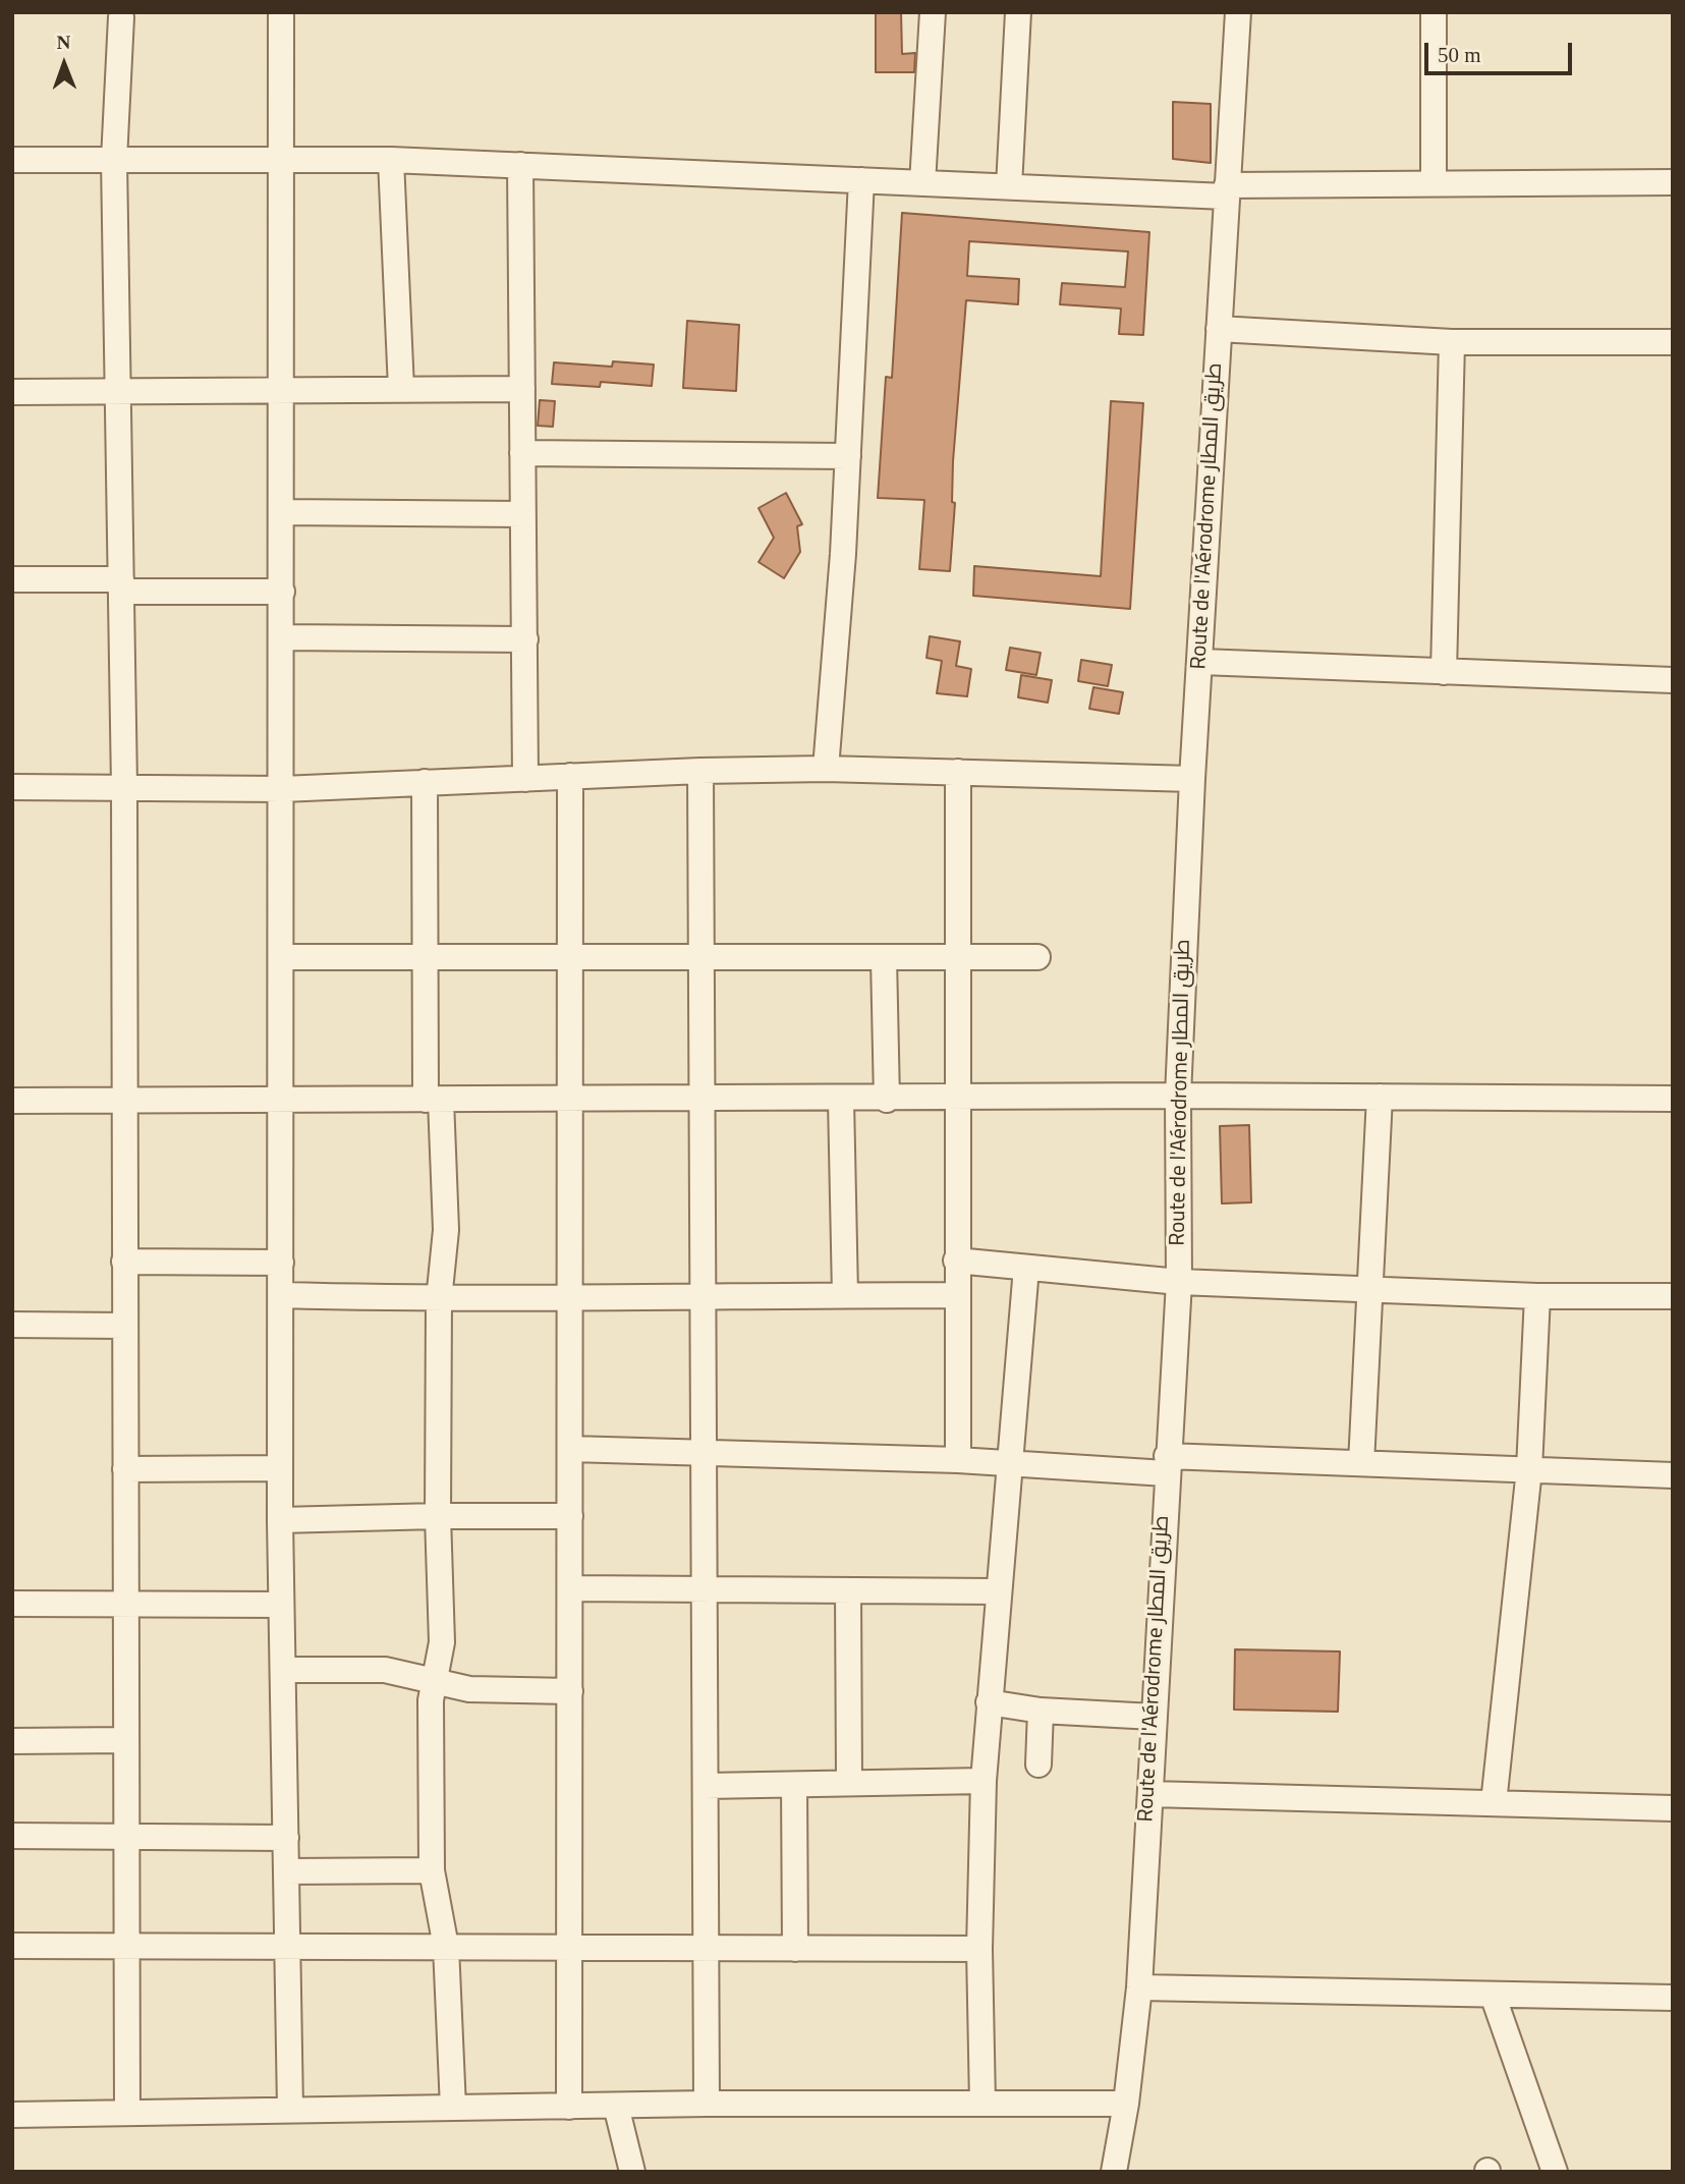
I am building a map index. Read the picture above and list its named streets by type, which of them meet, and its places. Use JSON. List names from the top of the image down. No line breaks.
{"streets":{"street":["Route de l'Aérodrome طريق المطار"]},"scale_bar":"50 m","north":"top"}
